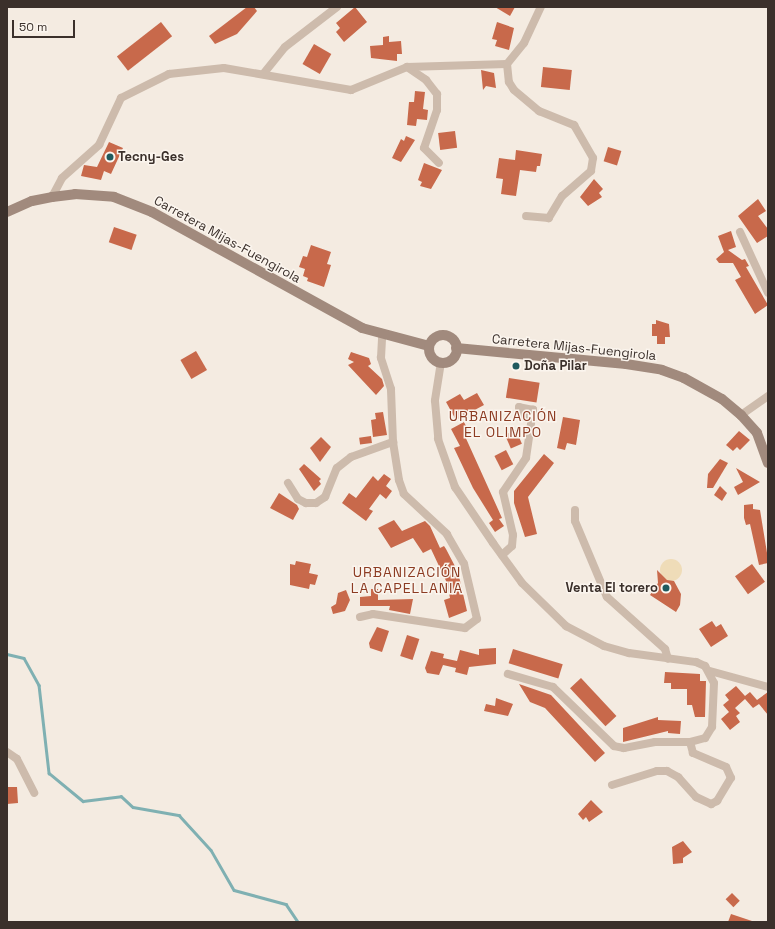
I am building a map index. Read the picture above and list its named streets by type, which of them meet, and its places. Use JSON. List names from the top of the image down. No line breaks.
{"streets":{"main road":["Carretera Mijas-Fuengirola"]},"districts":["URBANIZACIÓN EL OLIMPO","URBANIZACIÓN LA CAPELLANIA"],"places":["Tecny-Ges","Doña Pilar","Venta El torero"],"scale_bar":"50 m"}
